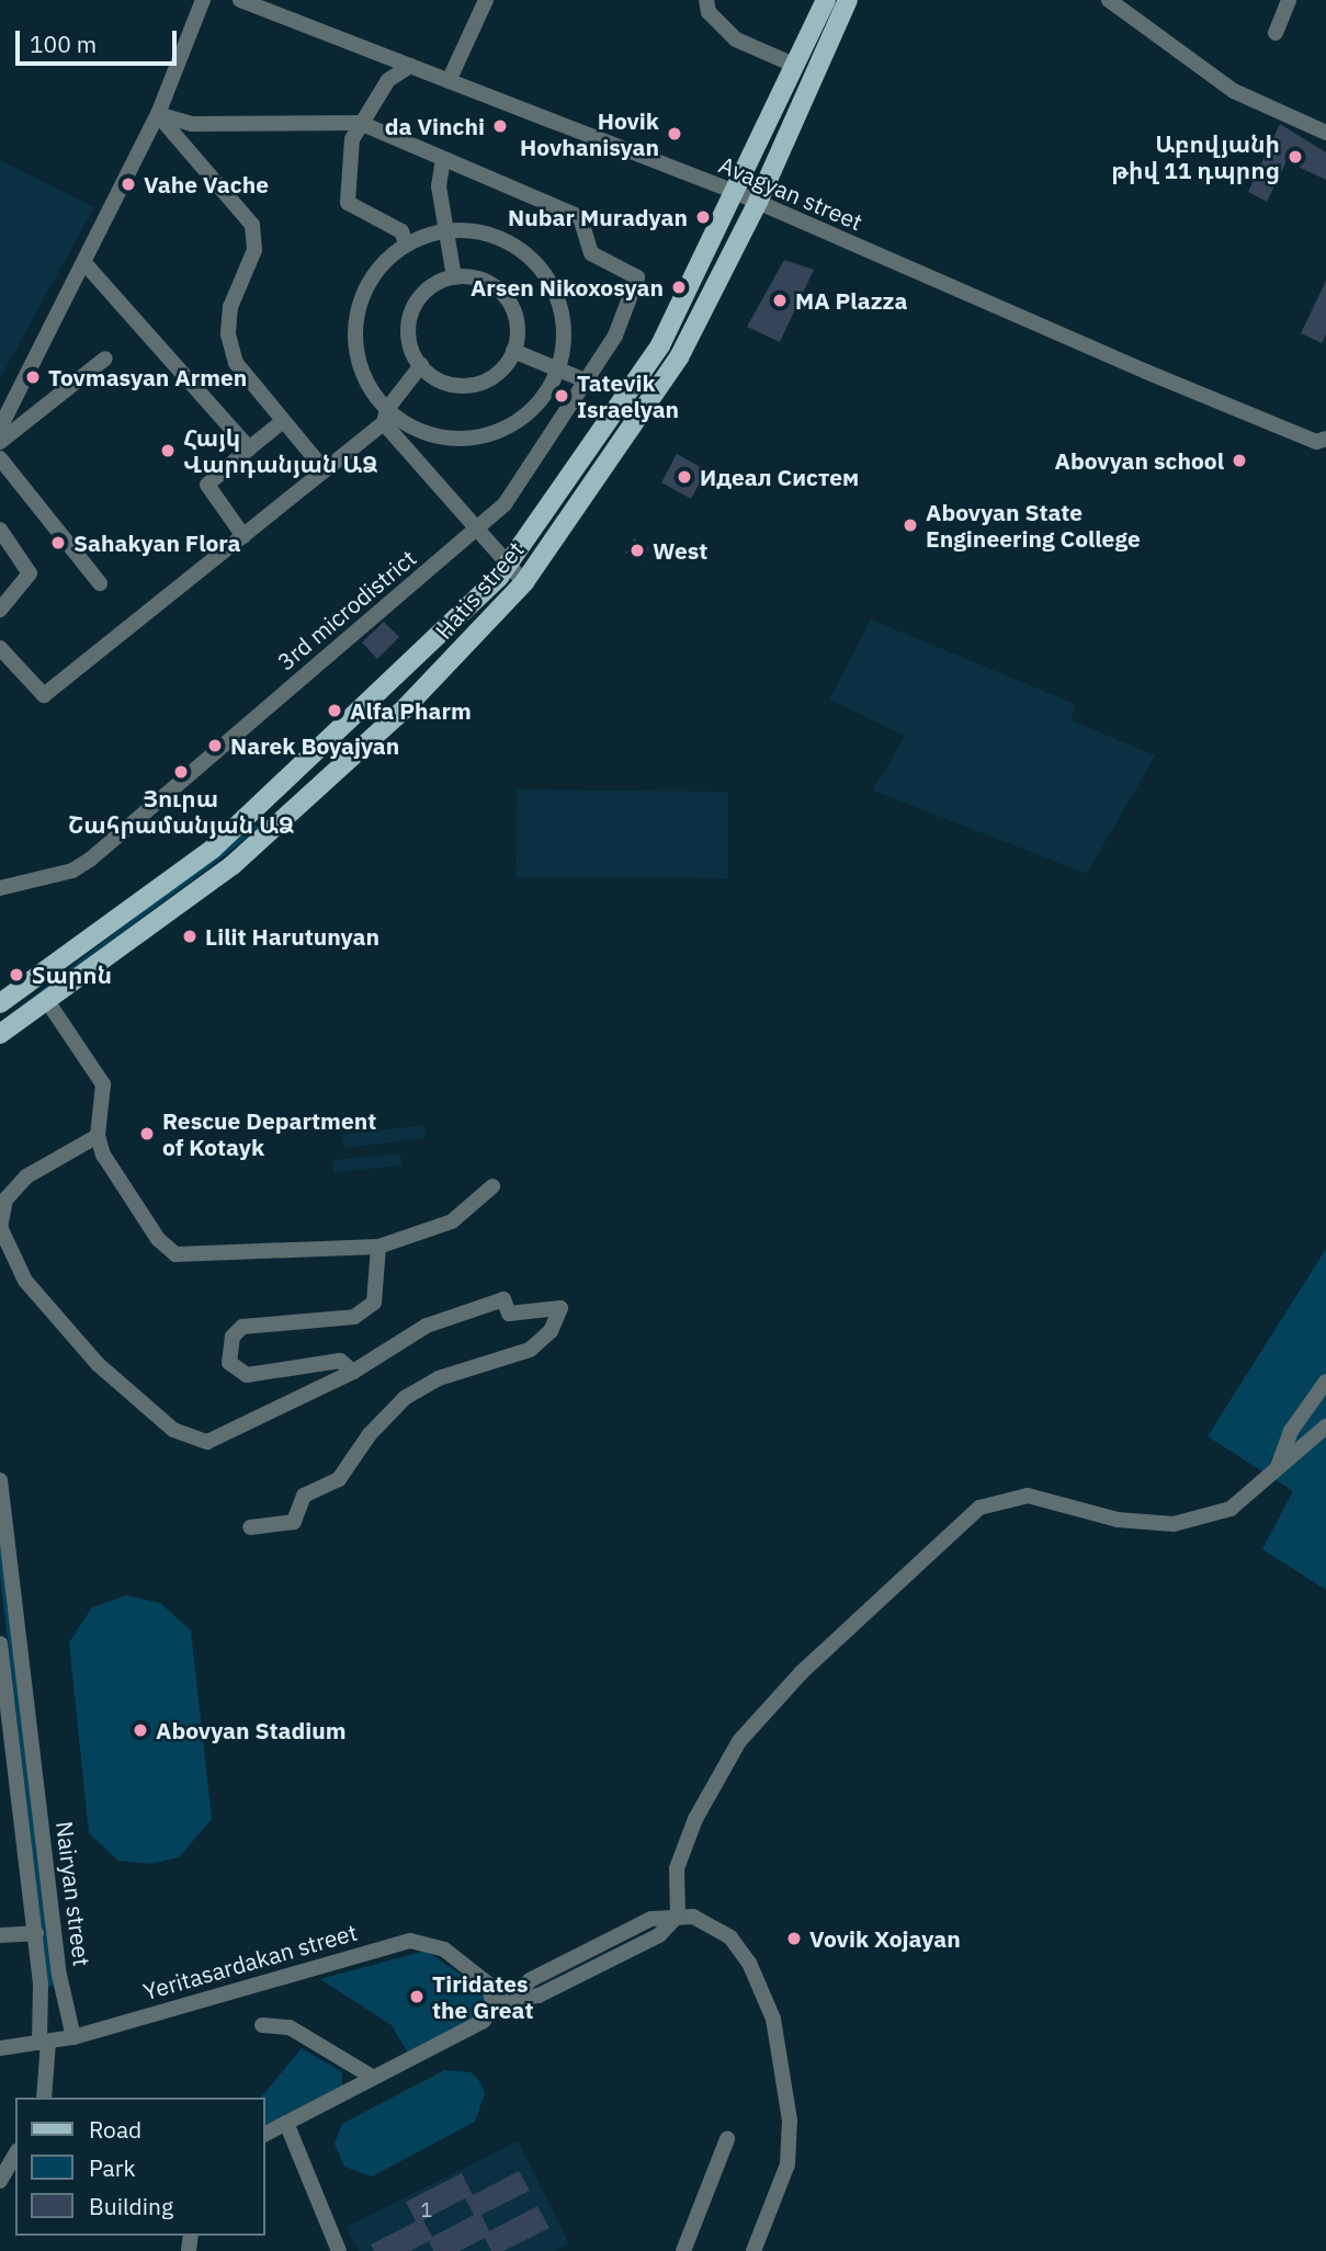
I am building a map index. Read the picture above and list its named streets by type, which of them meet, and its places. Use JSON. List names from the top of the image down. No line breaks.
{"streets":{"main road":["Hatis street"],"street":["Avagyan street","3rd microdistrict","Nairyan street","Yeritasardakan street"]},"crossings":[["Avagyan street","Hatis street"],["Nairyan street","Yeritasardakan street"]],"places":["da Vinchi","Hovik Hovhanisyan","Աբովյանի թիվ 11 դպրոց","Vahe Vache","Nubar Muradyan","Arsen Nikoxosyan","MA Plazza","Tovmasyan Armen","Tatevik Israelyan","Հայկ Վարդանյան ԱՁ","Abovyan school","Идеал Систем","Abovyan State Engineering College","Sahakyan Flora","West","Alfa Pharm","Narek Boyajyan","Յուրա Շահրամանյան ԱՁ","Lilit Harutunyan","Տարոն","Rescue Department of Kotayk","Abovyan Stadium","Vovik Xojayan","Tiridates the Great"],"house_numbers":["1"],"legend":["Road","Park","Building"],"scale_bar":"100 m"}
